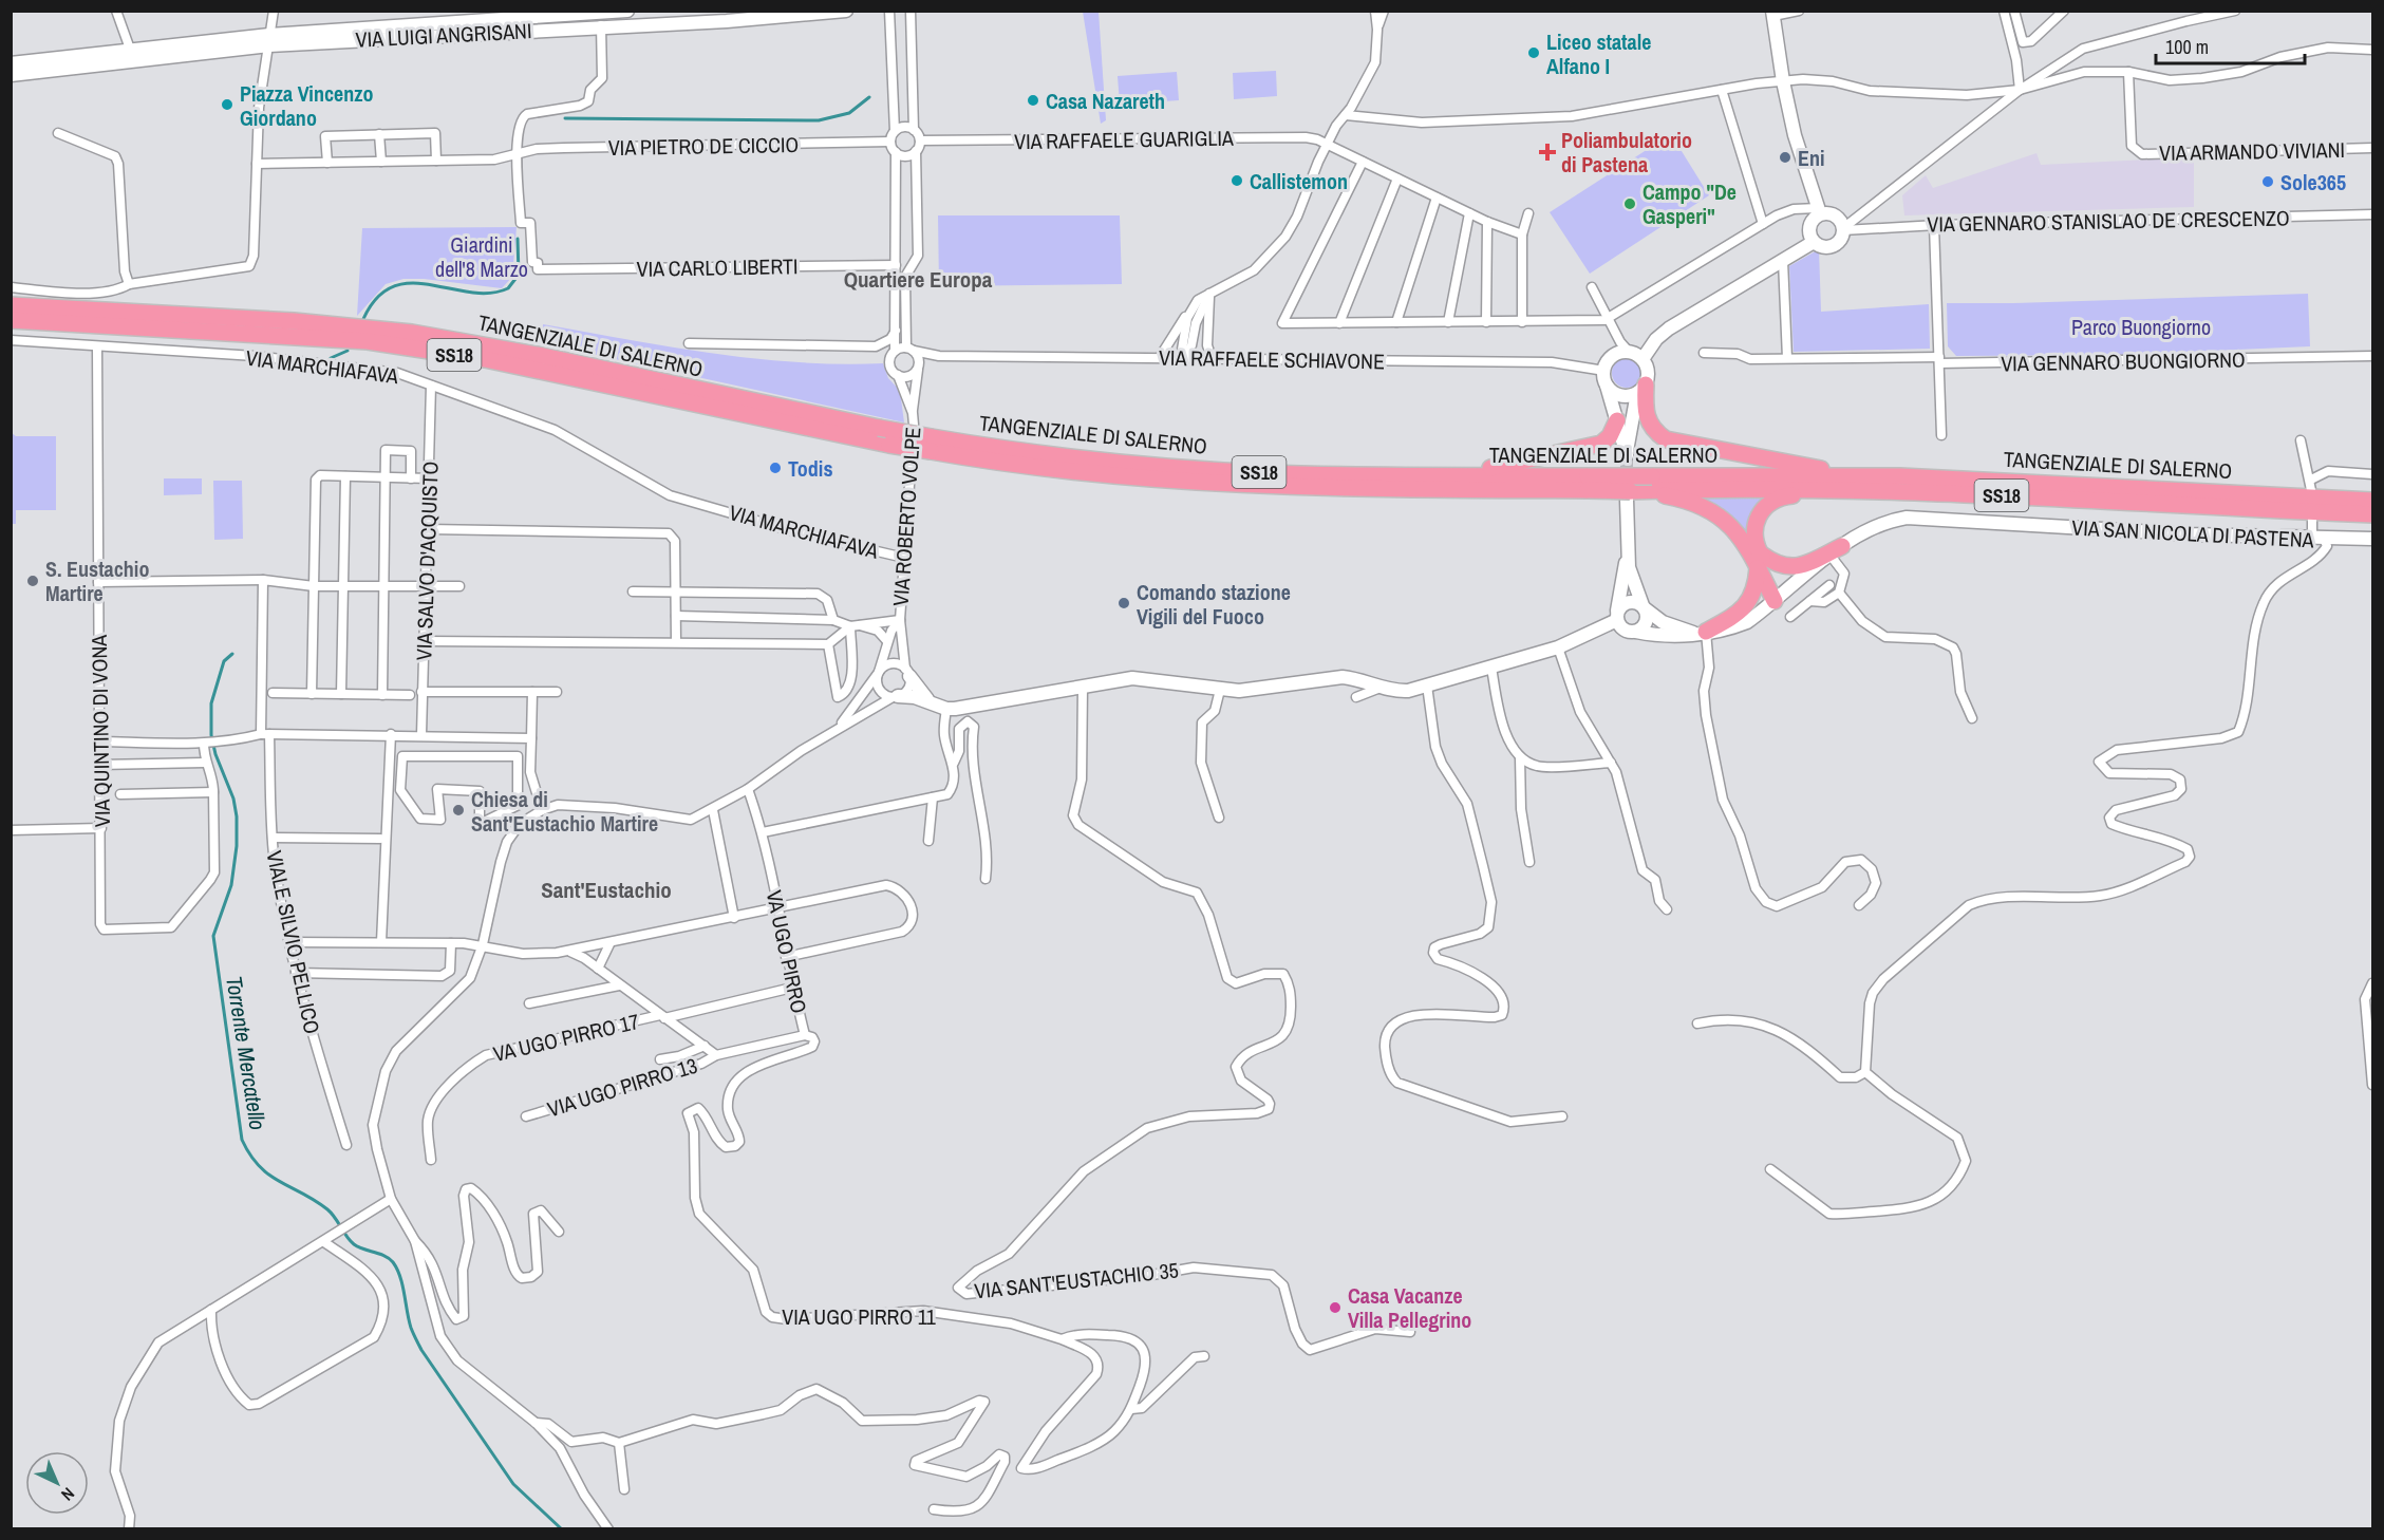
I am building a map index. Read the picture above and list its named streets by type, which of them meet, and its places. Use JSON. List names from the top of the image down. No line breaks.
{"streets":{"highway":["TANGENZIALE DI SALERNO","SS18"],"street":["VIA LUIGI ANGRISANI","VIA RAFFAELE GUARIGLIA","VIA PIETRO DE CICCIO","VIA ARMANDO VIVIANI","VIA GENNARO STANISLAO DE CRESCENZO","VIA CARLO LIBERTI","VIA RAFFAELE SCHIAVONE","VIA GENNARO BUONGIORNO","VIA MARCHIAFAVA","VIA ROBERTO VOLPE","VIA SAN NICOLA DI PASTENA","VIA SALVO D'ACQUISTO","VIA QUINTINO DI VONA","VIALE SILVIO PELLICO","VA UGO PIRRO","VA UGO PIRRO 17","VIA UGO PIRRO 13","VIA SANT'EUSTACHIO 35","VIA UGO PIRRO 11"]},"crossings":[["VIA RAFFAELE GUARIGLIA","VIA PIETRO DE CICCIO"],["VIA PIETRO DE CICCIO","VIA CARLO LIBERTI"],["TANGENZIALE DI SALERNO","VIA SAN NICOLA DI PASTENA"],["VIA RAFFAELE SCHIAVONE","VIA ROBERTO VOLPE"],["VIA MARCHIAFAVA","VIA ROBERTO VOLPE"],["VIA MARCHIAFAVA","VIA SALVO D'ACQUISTO"],["VIA MARCHIAFAVA","VIA QUINTINO DI VONA"],["VA UGO PIRRO","VA UGO PIRRO 17"],["VA UGO PIRRO","VIA UGO PIRRO 13"],["VA UGO PIRRO","VIA UGO PIRRO 11"]],"districts":["Quartiere Europa","Sant'Eustachio"],"water":["Torrente Mercatello"],"parks":["Giardini dell'8 Marzo","Parco Buongiorno"],"places":{"other":["Liceo statale Alfano I","Casa Nazareth","Piazza Vincenzo Giordano","Eni","Callistemon","Sole365","Campo \"De Gasperi\"","Todis","S. Eustachio Martire","Comando stazione Vigili del Fuoco","Chiesa di Sant'Eustachio Martire","Casa Vacanze Villa Pellegrino"],"health":["Poliambulatorio di Pastena"]},"scale_bar":"100 m","north":"bottom right"}
